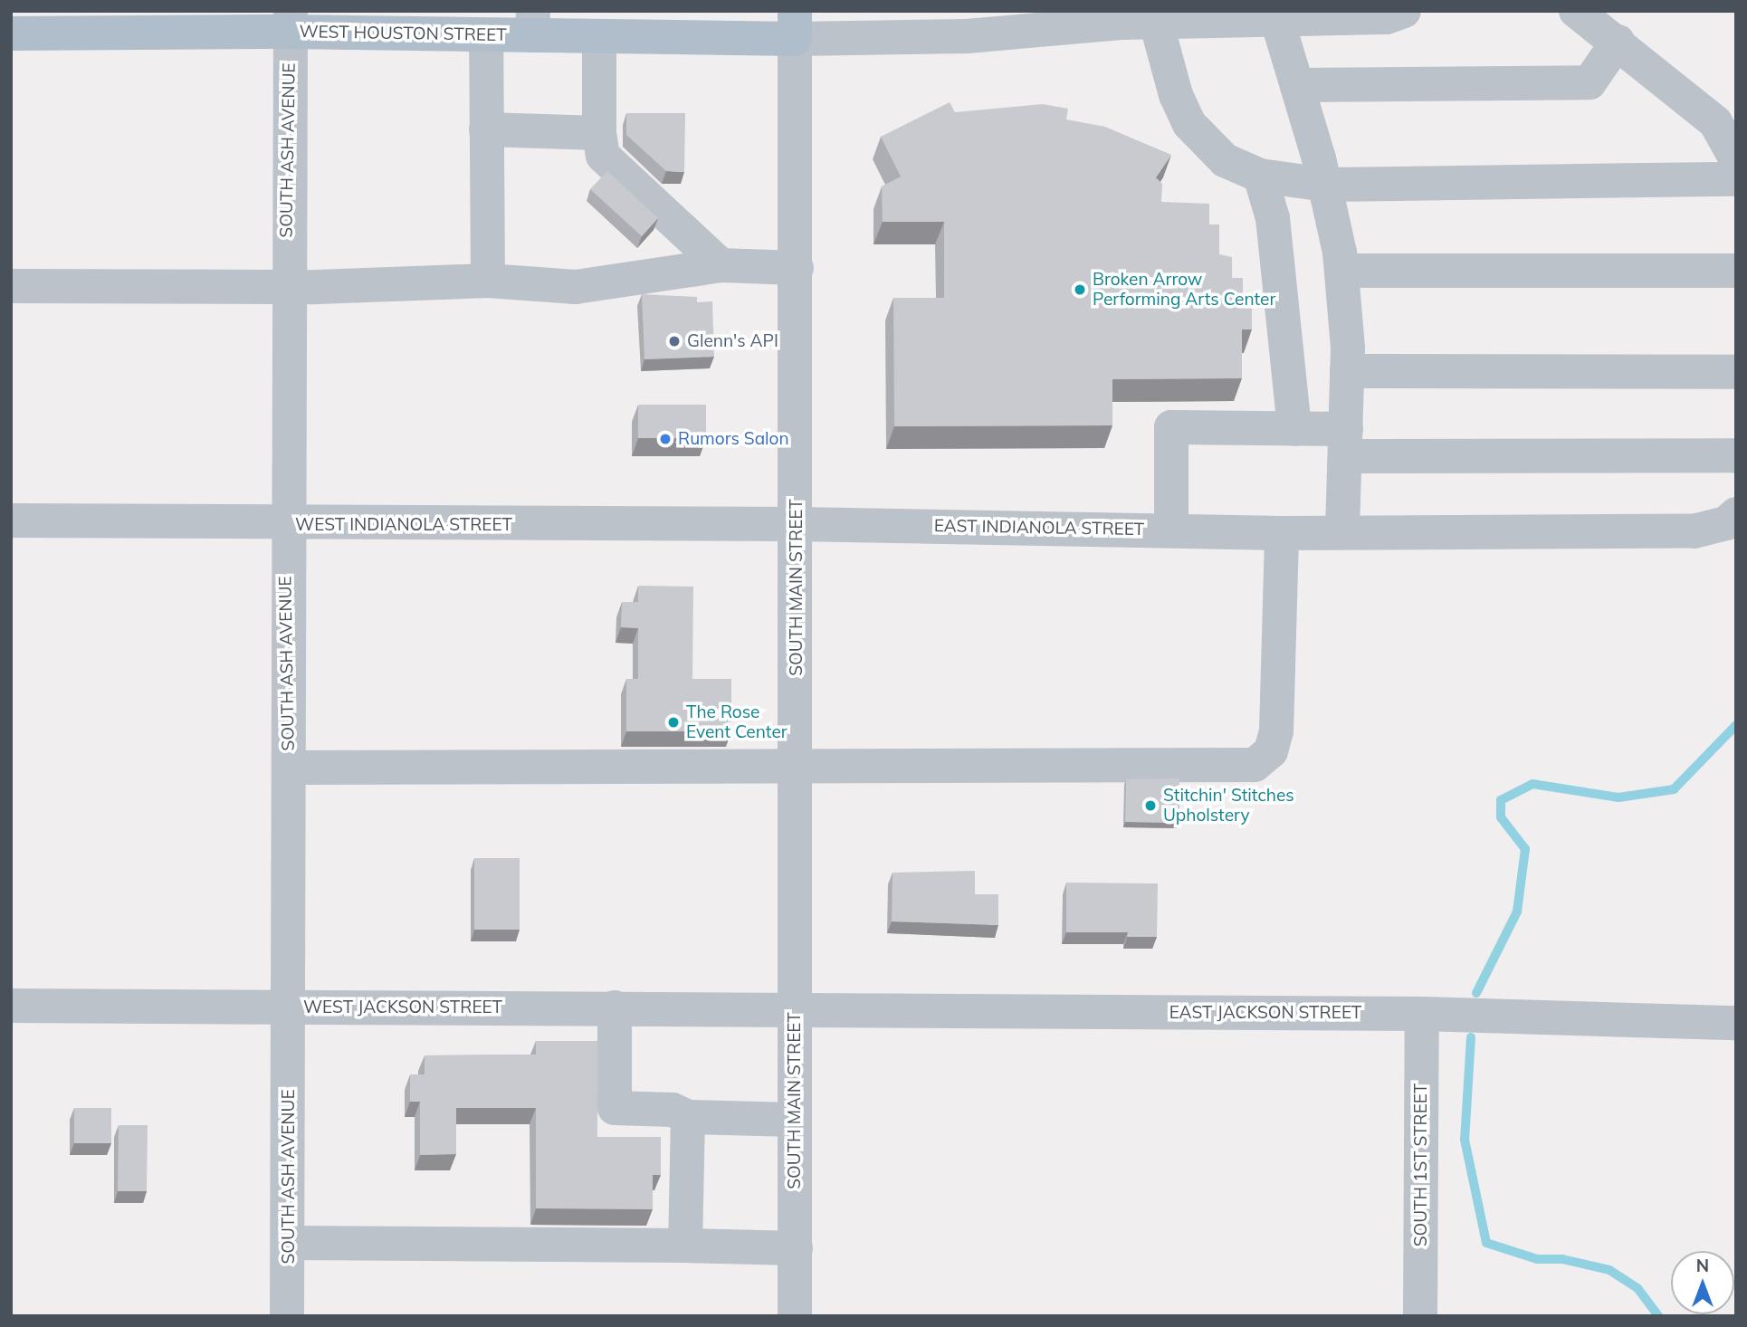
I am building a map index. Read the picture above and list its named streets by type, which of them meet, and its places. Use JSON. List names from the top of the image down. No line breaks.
{"streets":{"main road":["WEST HOUSTON STREET"],"street":["SOUTH ASH AVENUE","WEST INDIANOLA STREET","EAST INDIANOLA STREET","SOUTH MAIN STREET","WEST JACKSON STREET","EAST JACKSON STREET","SOUTH 1ST STREET"]},"crossings":[["WEST HOUSTON STREET","SOUTH ASH AVENUE"],["WEST HOUSTON STREET","SOUTH MAIN STREET"],["SOUTH ASH AVENUE","WEST INDIANOLA STREET"],["SOUTH ASH AVENUE","WEST JACKSON STREET"],["WEST INDIANOLA STREET","EAST INDIANOLA STREET"],["WEST INDIANOLA STREET","SOUTH MAIN STREET"],["EAST INDIANOLA STREET","SOUTH MAIN STREET"],["SOUTH MAIN STREET","WEST JACKSON STREET"],["SOUTH MAIN STREET","EAST JACKSON STREET"],["WEST JACKSON STREET","EAST JACKSON STREET"],["EAST JACKSON STREET","SOUTH 1ST STREET"]],"places":["Broken Arrow Performing Arts Center","Glenn's API","Rumors Salon","The Rose Event Center","Stitchin' Stitches Upholstery"],"north":"top"}
